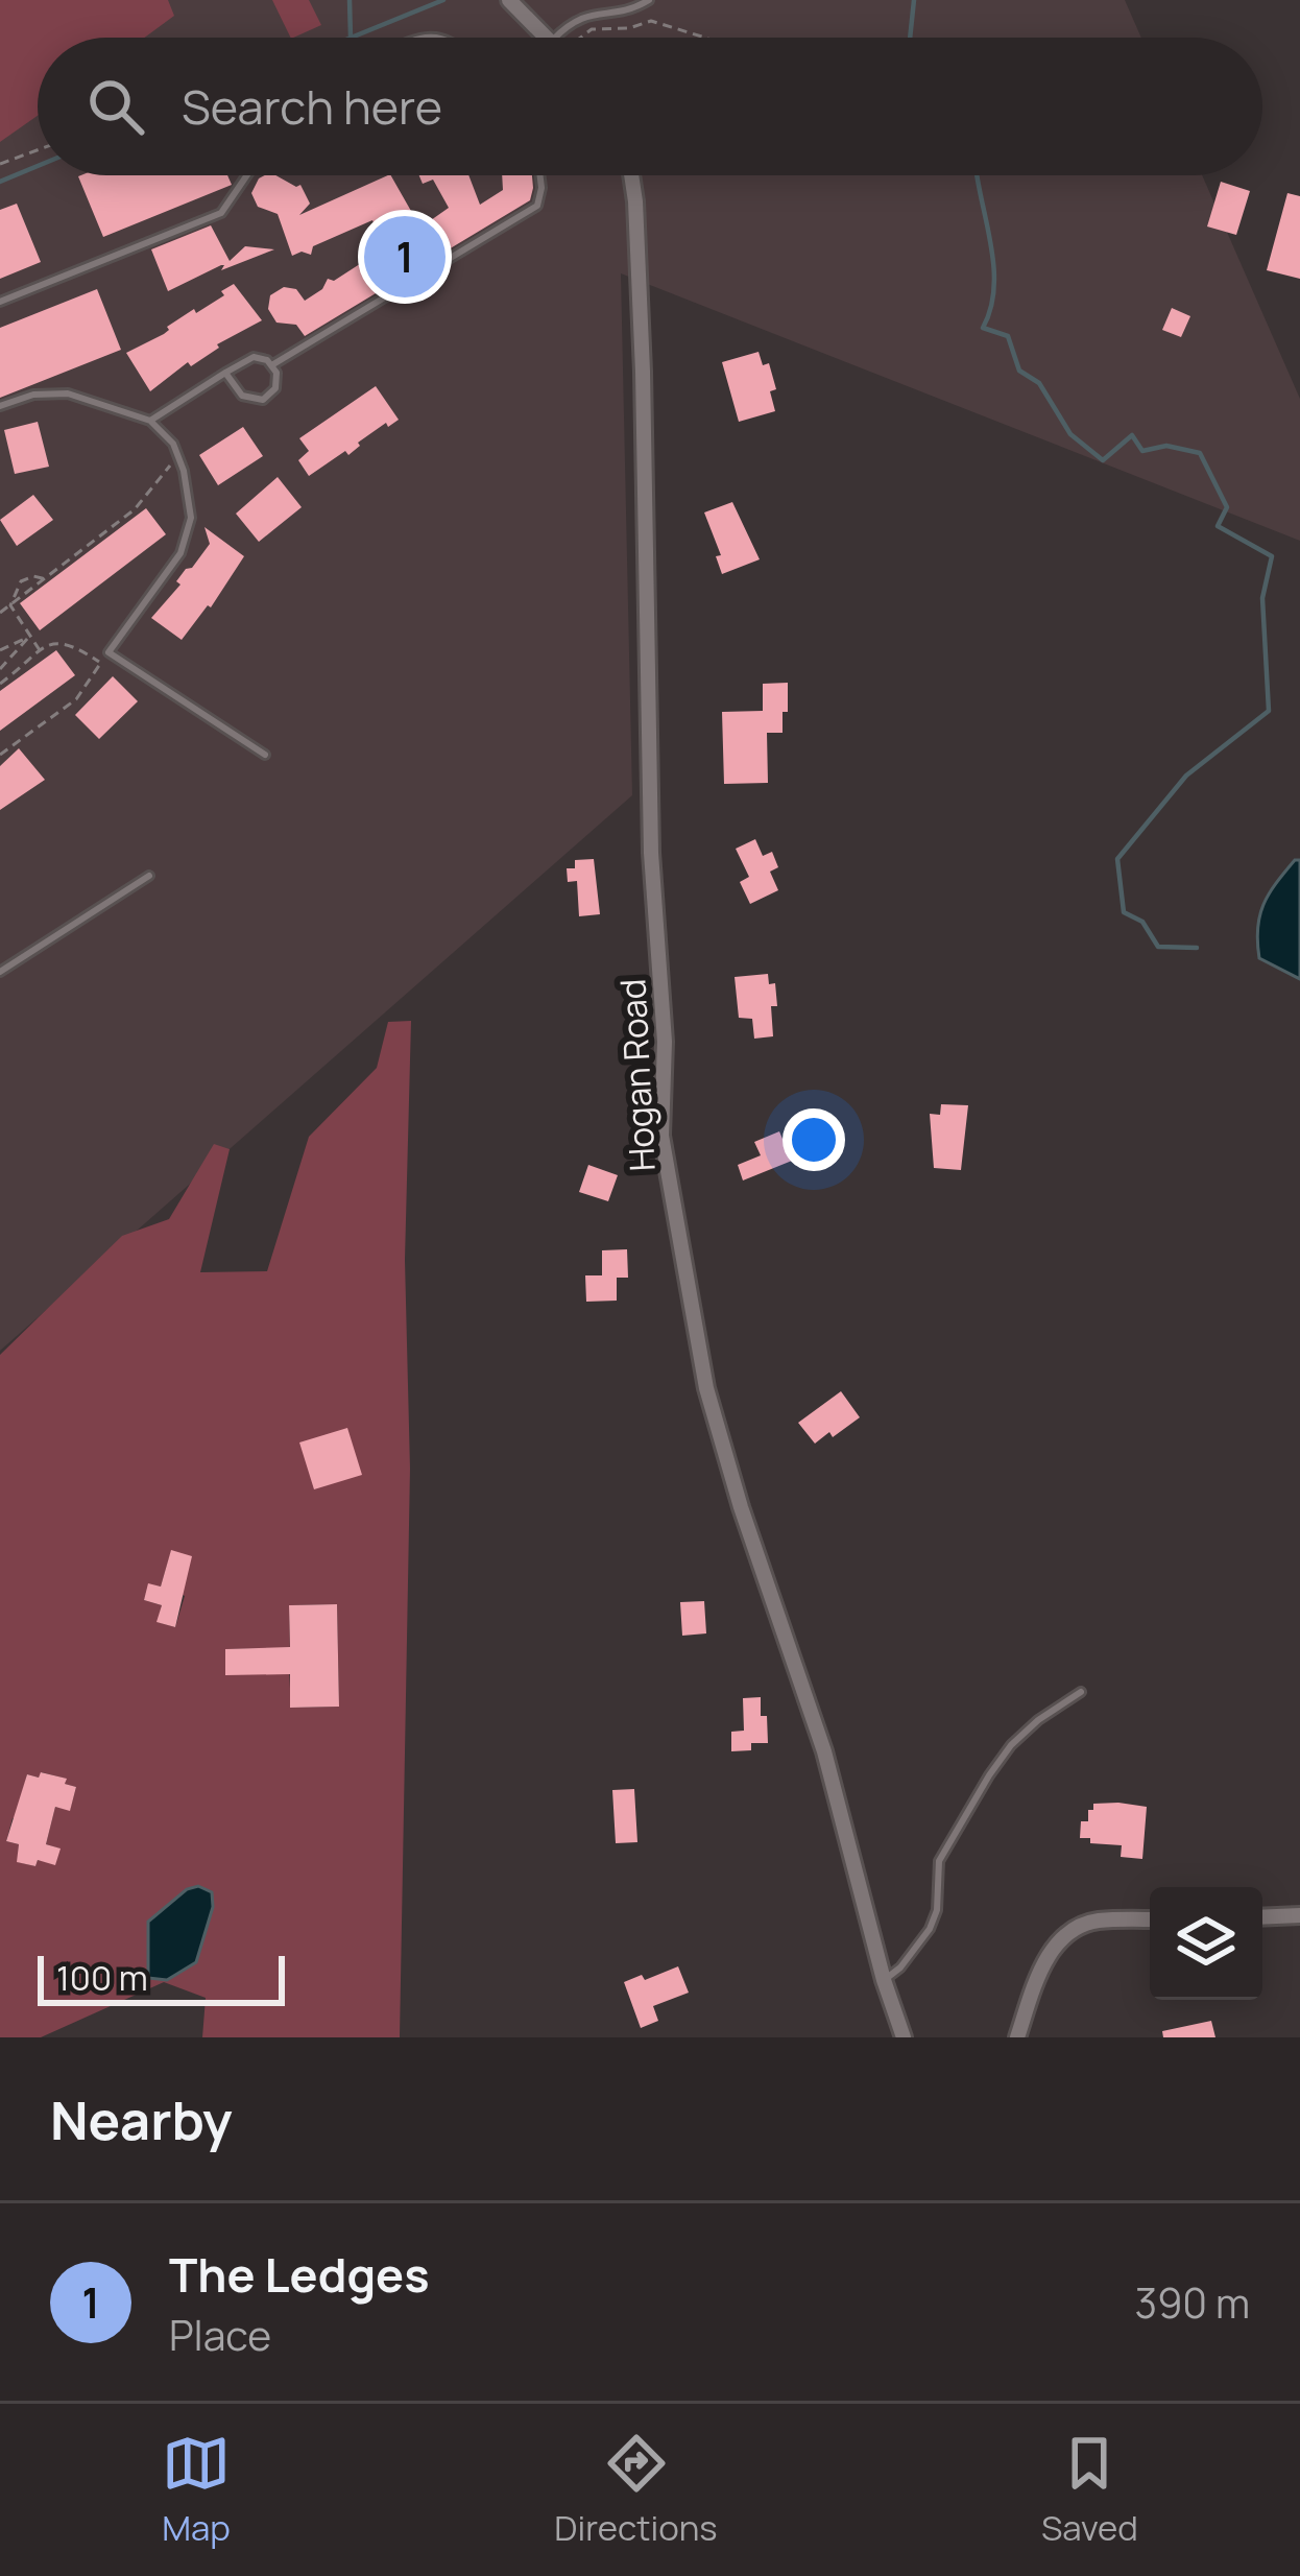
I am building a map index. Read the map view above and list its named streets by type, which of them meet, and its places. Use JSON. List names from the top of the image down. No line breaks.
{"streets":{"street":["Hogan Road"]},"scale_bar":"100 m","page":{"search":"Search here","pins":"1","scale":"100 m","heading":"Nearby","list":[{"mark":"1","name":"The Ledges","note":"Place","value":"390 m"}],"nav":["Map","Directions","Saved"]}}
